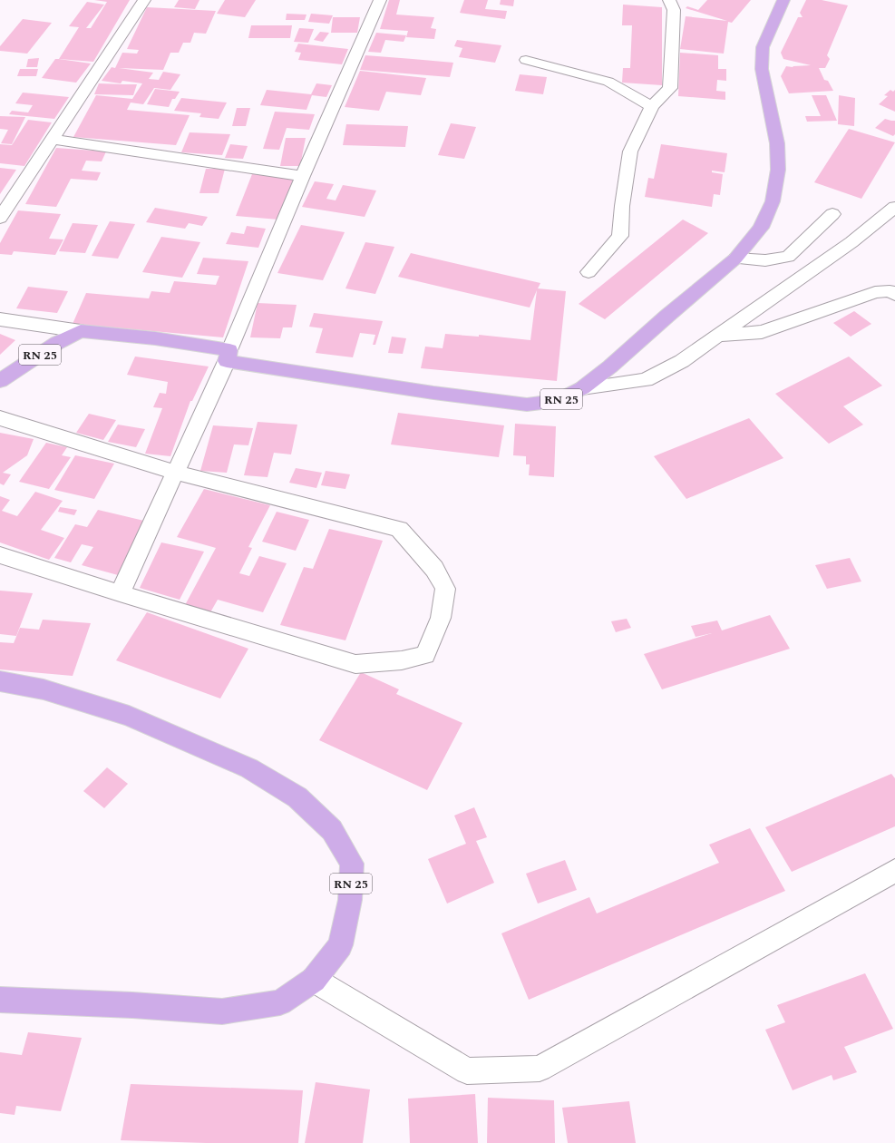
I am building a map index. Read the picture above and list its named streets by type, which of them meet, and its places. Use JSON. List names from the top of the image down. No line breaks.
{"streets":{"main road":["RN 25"]}}
